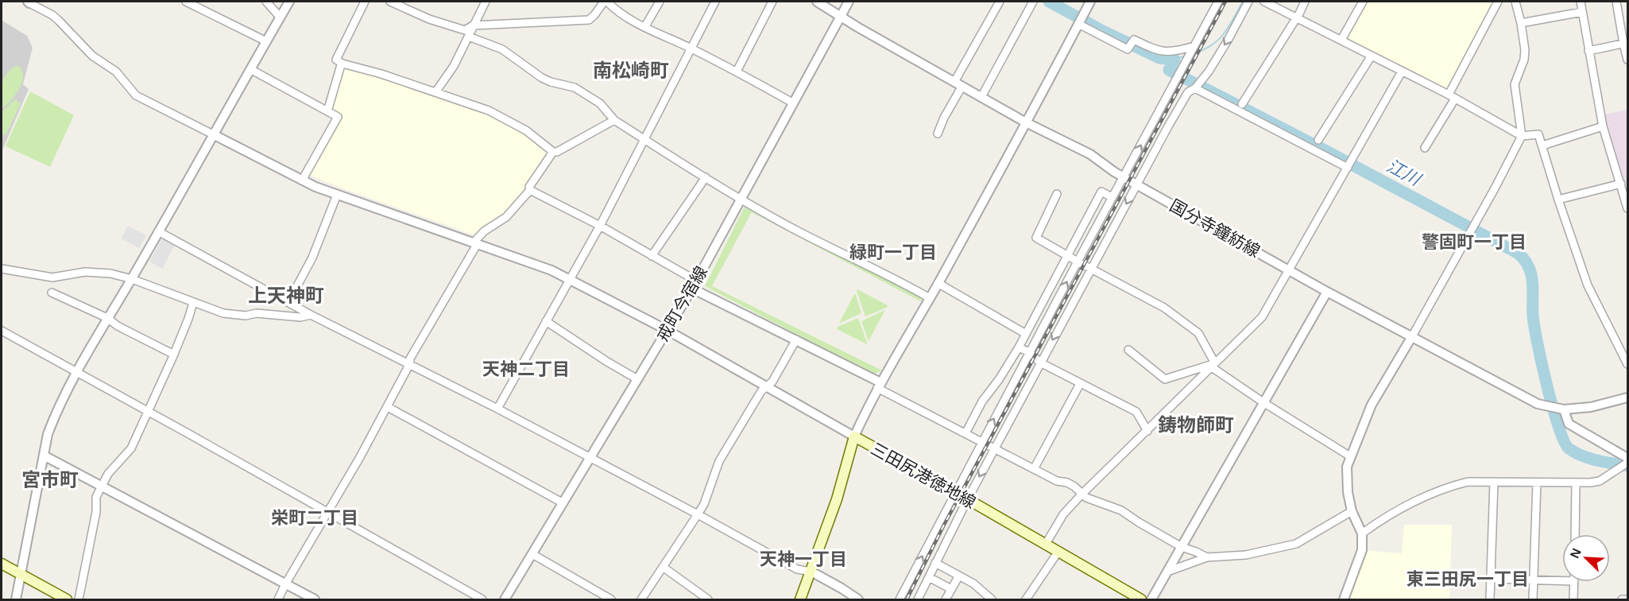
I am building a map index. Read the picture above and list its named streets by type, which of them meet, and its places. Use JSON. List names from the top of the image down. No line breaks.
{"streets":{"main road":["三田尻港徳地線"],"street":["国分寺鐘紡線","戒町今宿線"]},"crossings":[["国分寺鐘紡線","戒町今宿線"]],"districts":["南松崎町","警固町一丁目","緑町一丁目","上天神町","天神二丁目","鋳物師町","宮市町","栄町二丁目","天神一丁目","東三田尻一丁目"],"water":["江川"],"north":"top left"}
